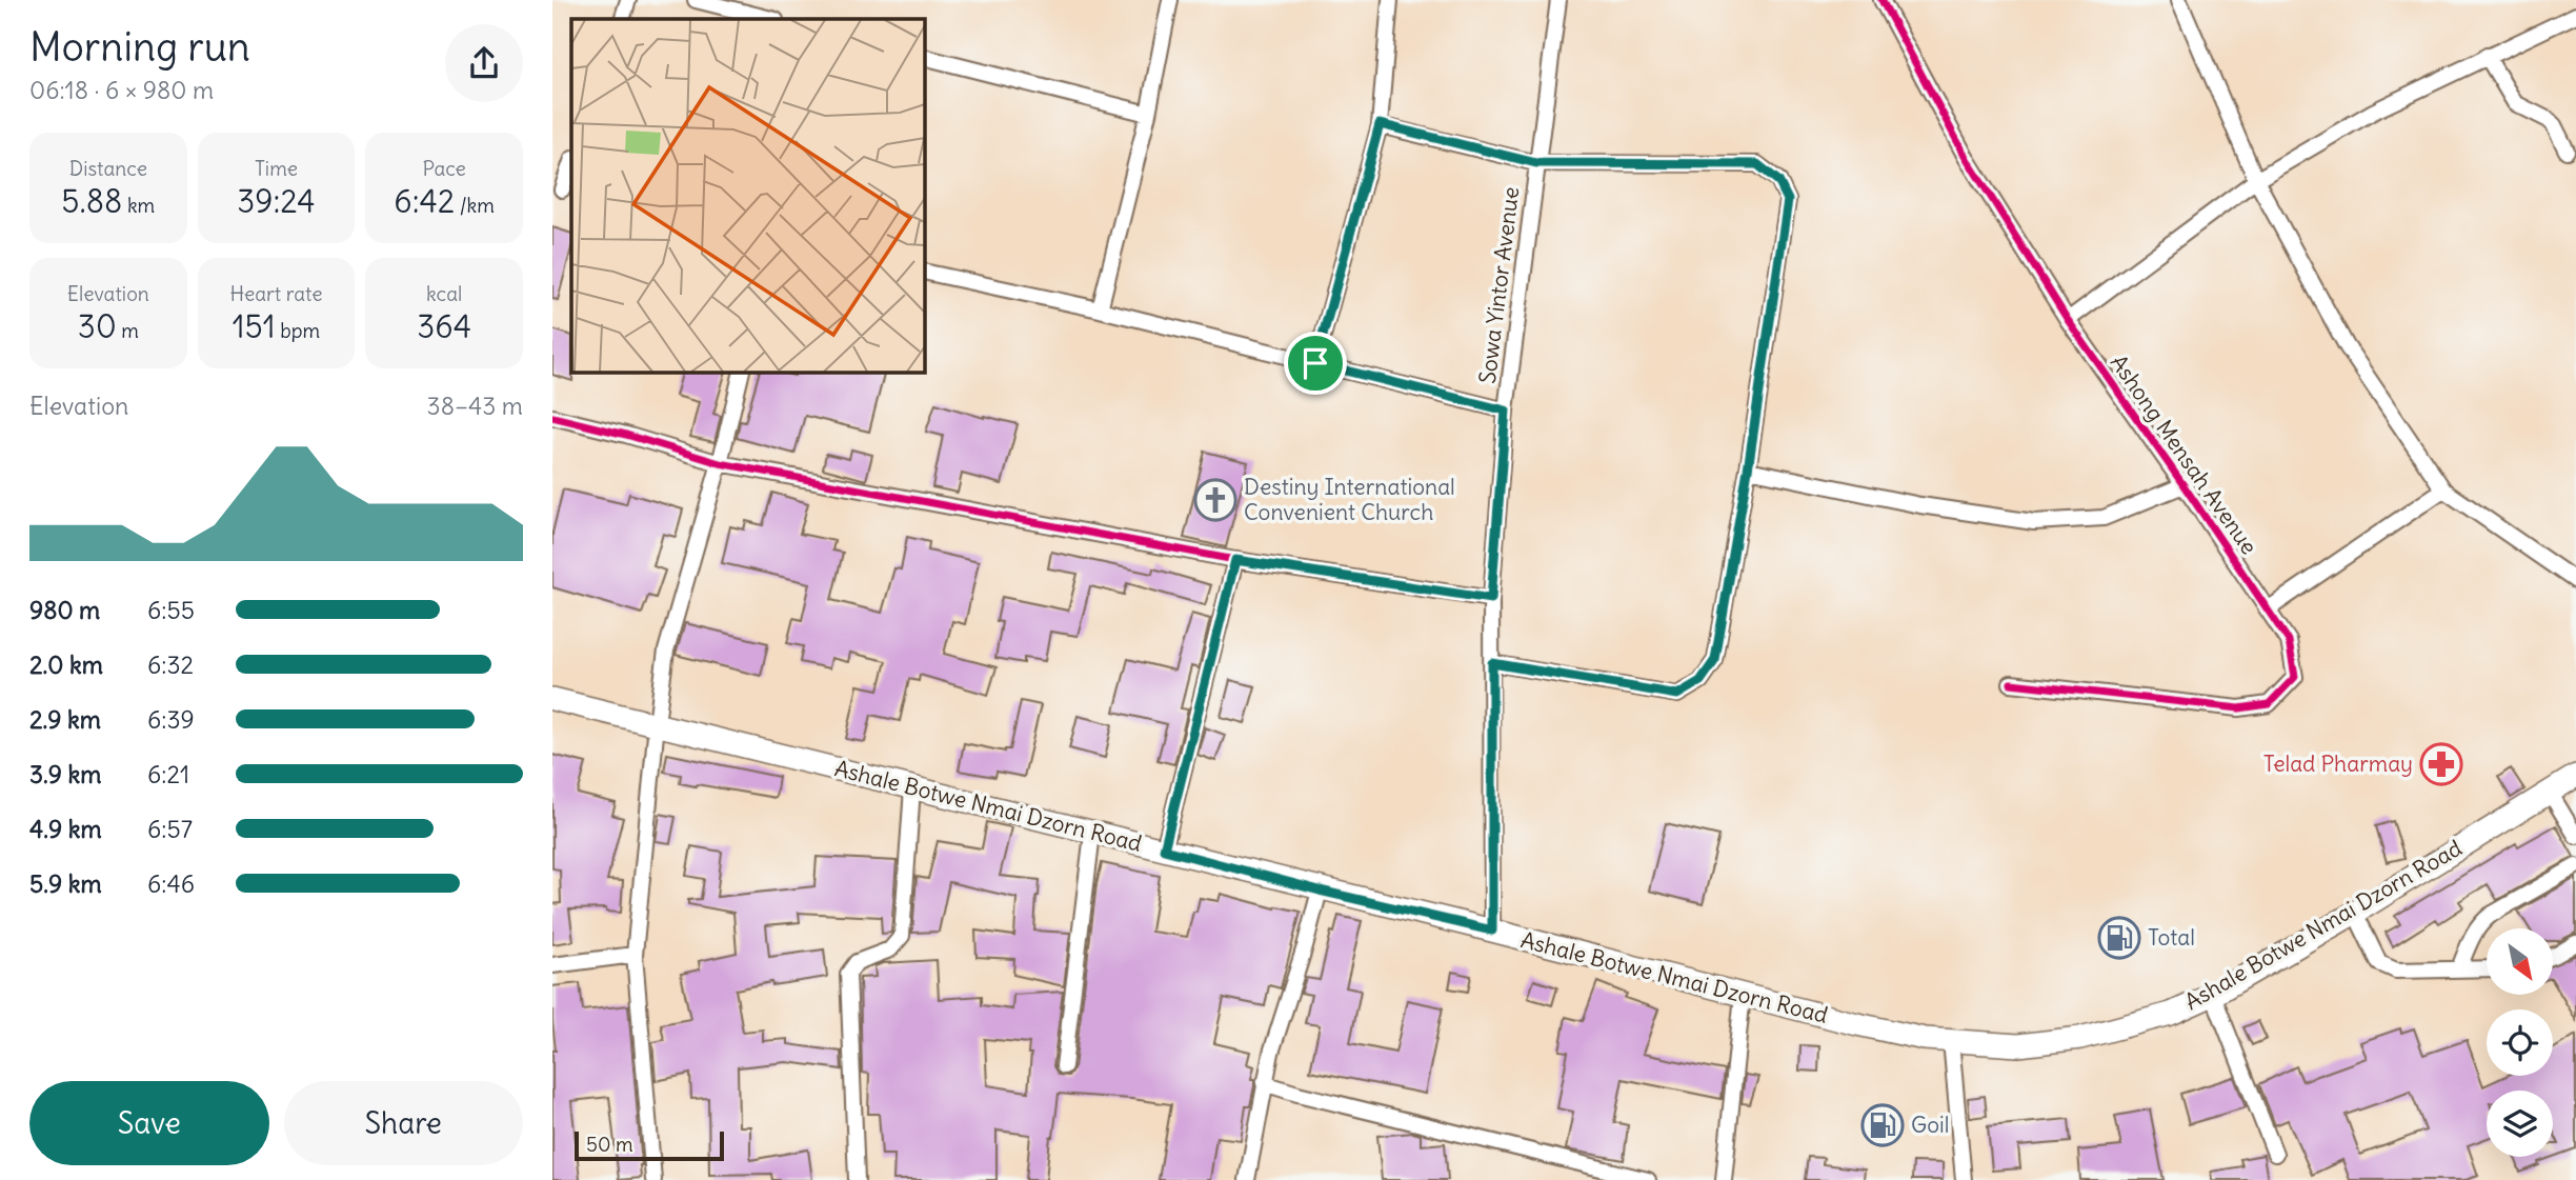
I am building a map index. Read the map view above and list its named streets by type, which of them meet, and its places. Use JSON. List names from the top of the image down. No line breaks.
{"streets":{"main road":["Ashale Botwe Nmai Dzorn Road"],"street":["Sowa Yintor Avenue","Ashong Mensah Avenue"]},"crossings":[["Sowa Yintor Avenue","Ashale Botwe Nmai Dzorn Road"]],"places":{"church":["Destiny International Convenient Church"],"pharmacy":["Telad Pharmay"],"fuel station":["Total","Goil"]},"scale_bar":"50 m","north":"bottom right","page":{"heading":["Morning run","06:18 · 6 × 980 m"],"stats":[["Distance","5.88 km"],["Time","39:24"],["Pace","6:42 /km"],["Elevation","30 m"],["Heart rate","151 bpm"],["kcal","364"]],"chart":["Elevation","38–43 m"],"list":[{"name":"980 m","note":"6:55"},{"name":"2.0 km","note":"6:32"},{"name":"2.9 km","note":"6:39"},{"name":"3.9 km","note":"6:21"},{"name":"4.9 km","note":"6:57"},{"name":"5.9 km","note":"6:46"}],"buttons":["Save","Share"],"scale":"50 m"}}
